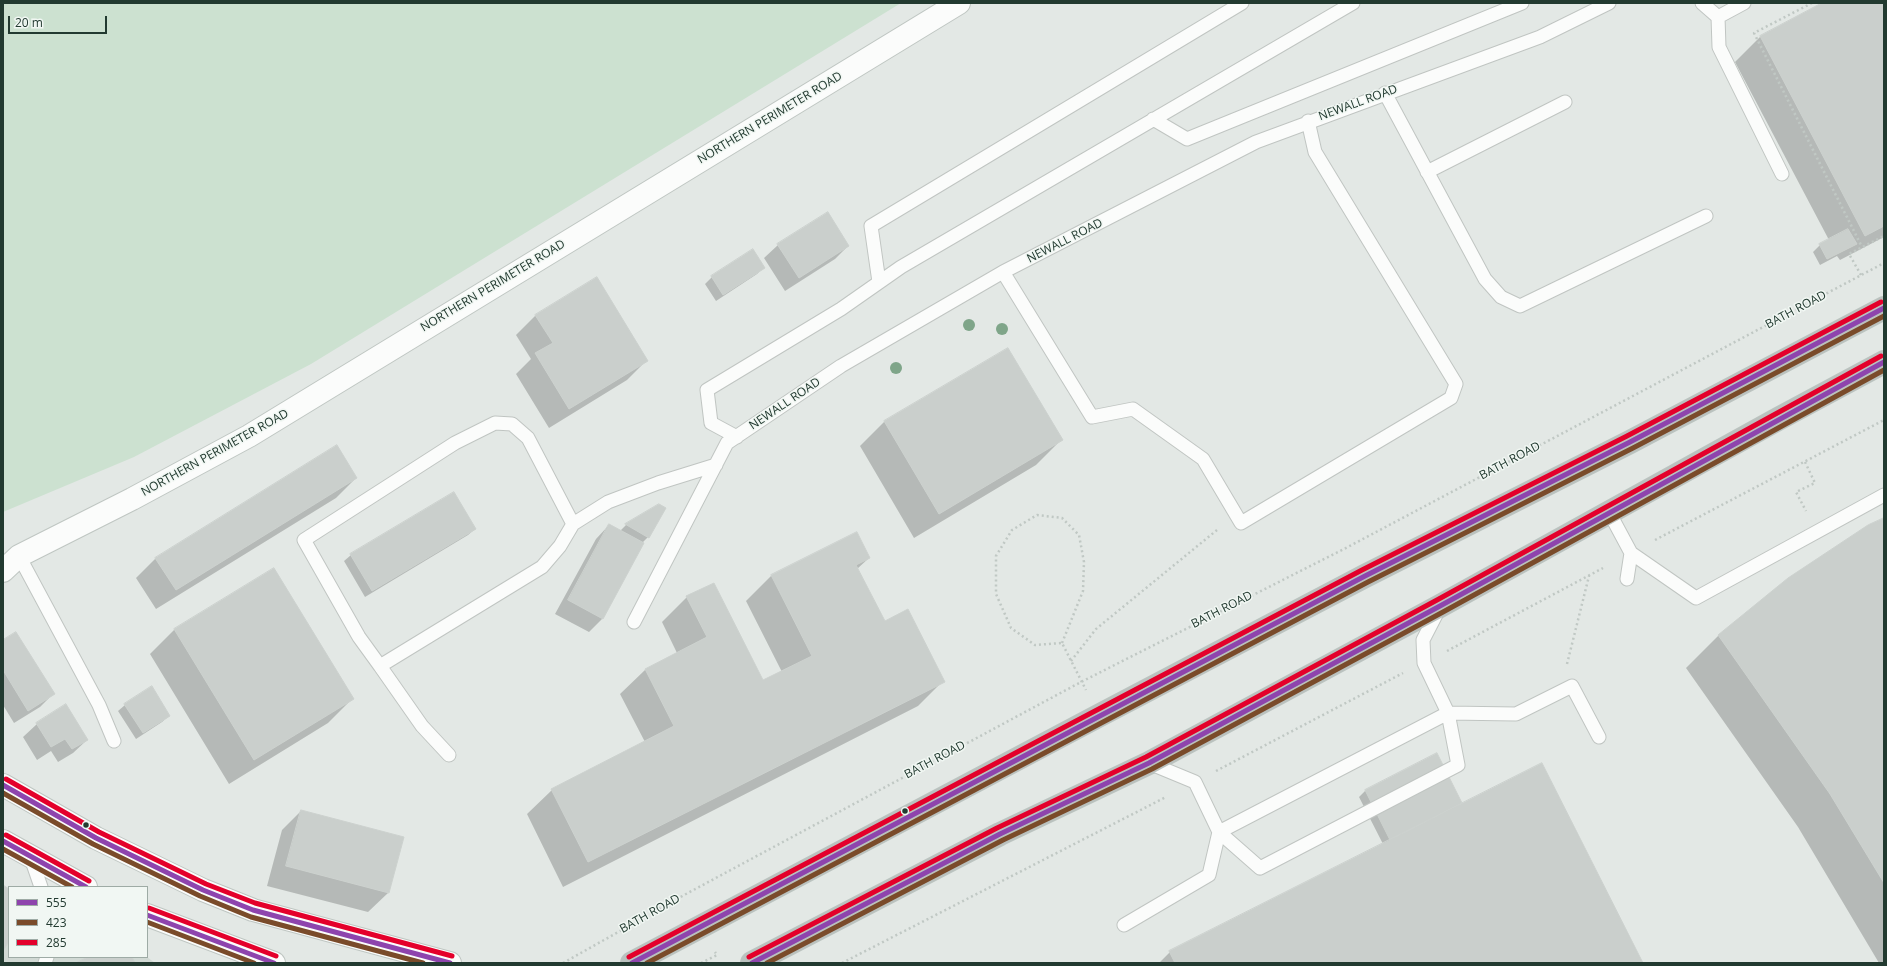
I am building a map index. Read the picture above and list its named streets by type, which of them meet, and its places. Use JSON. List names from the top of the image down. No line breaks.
{"streets":{"street":["NORTHERN PERIMETER ROAD"],"lane":["NEWALL ROAD"],"path":["BATH ROAD"]},"lines":["transit line 285","transit line 555","transit line 423"],"legend":["555","423","285"],"scale_bar":"20 m"}
